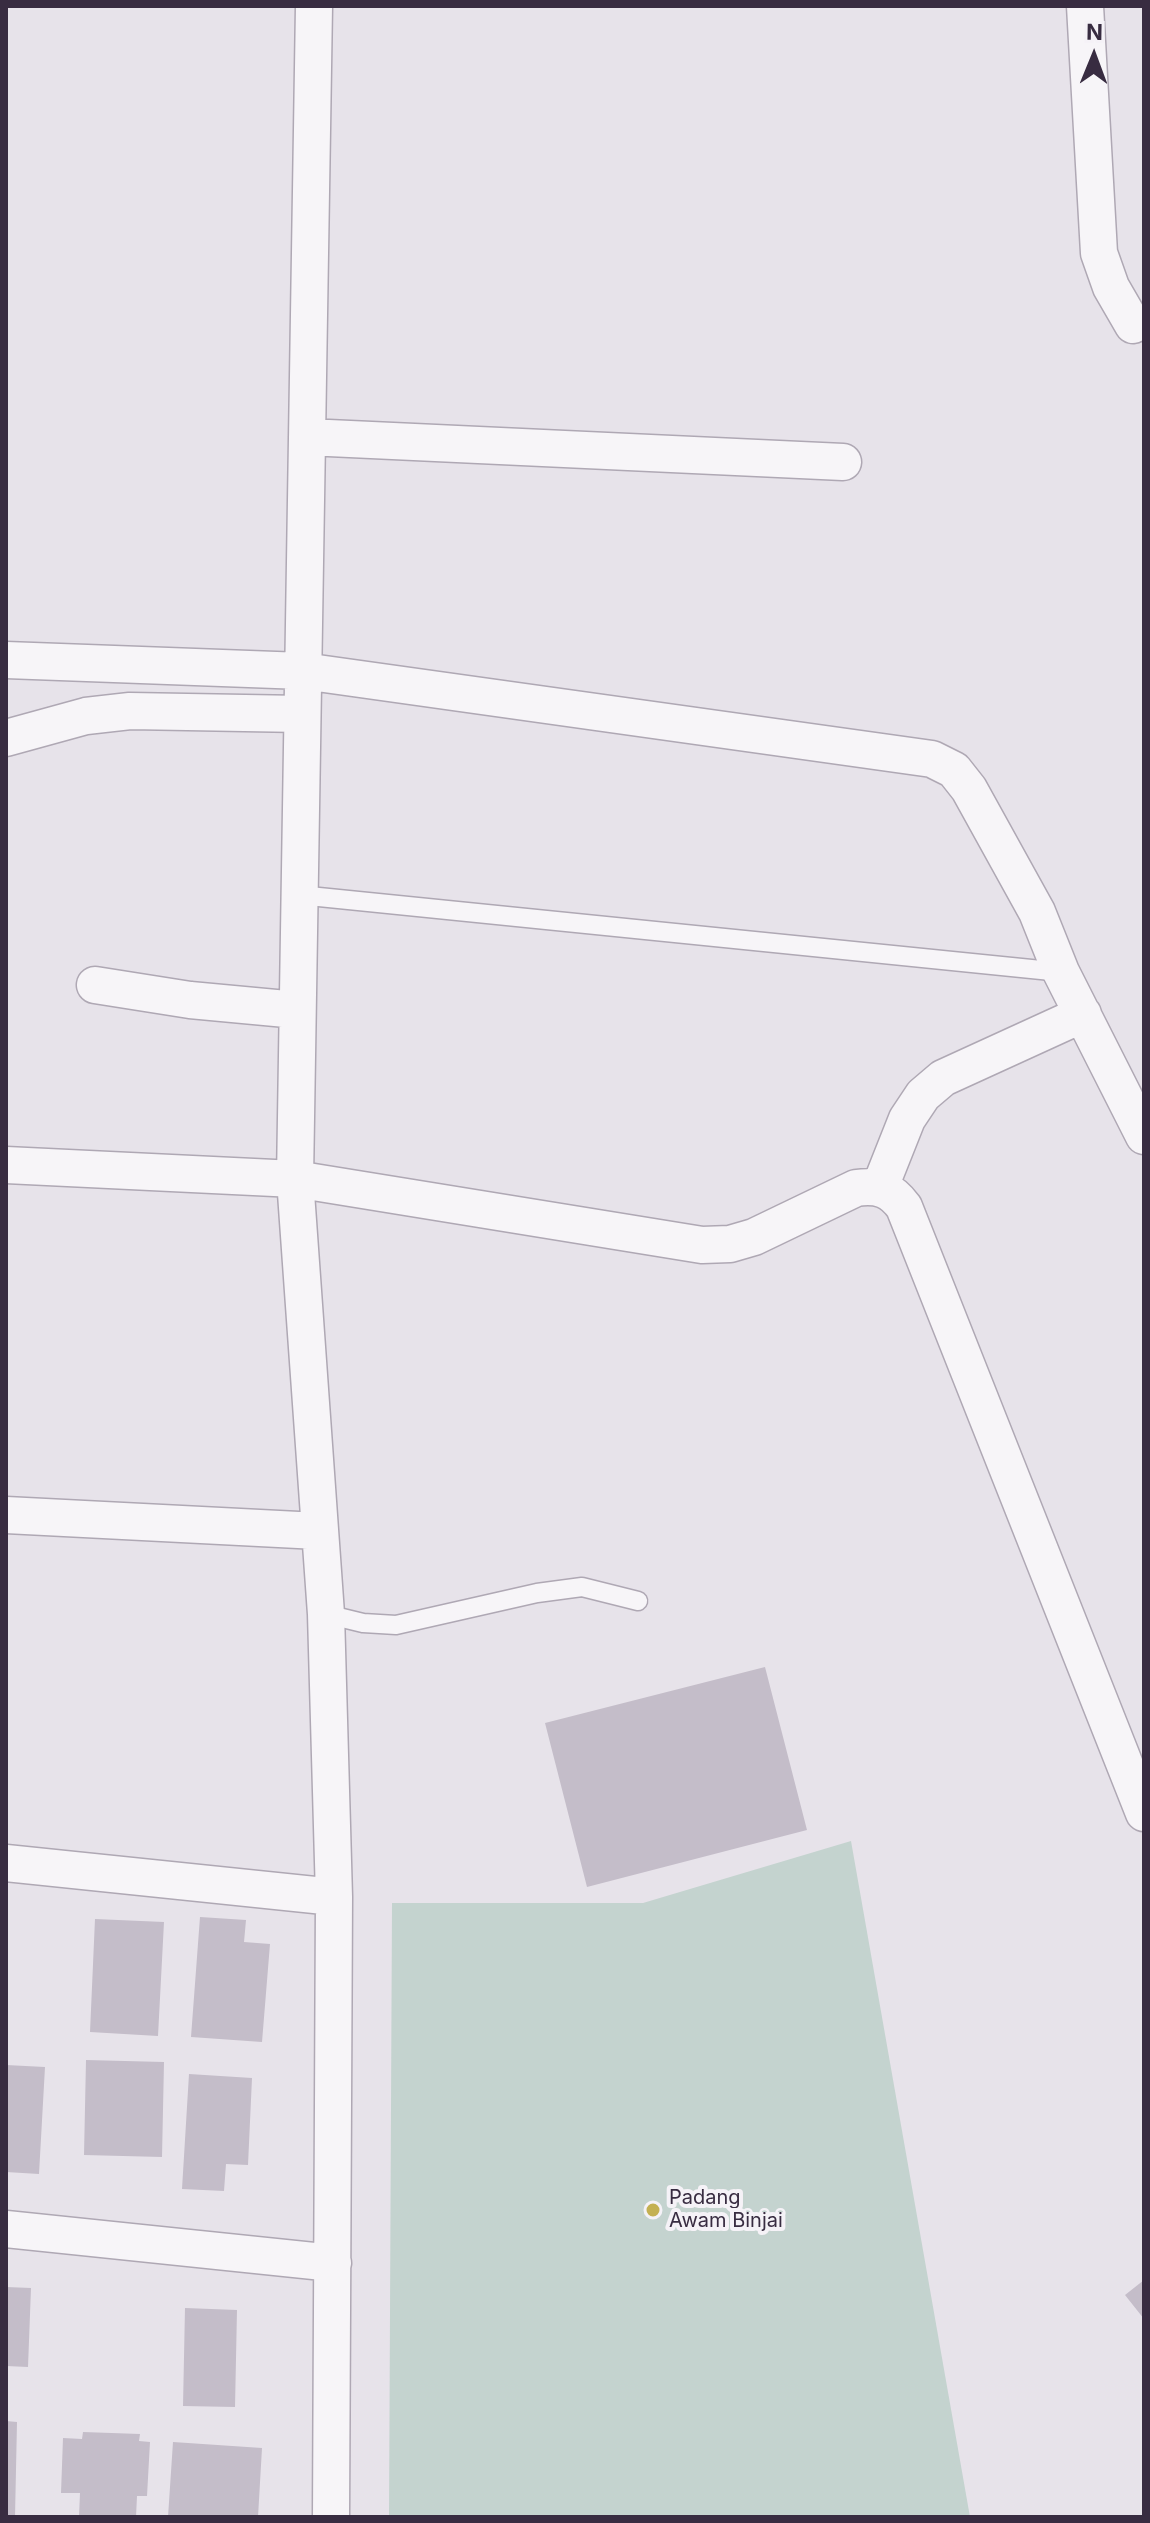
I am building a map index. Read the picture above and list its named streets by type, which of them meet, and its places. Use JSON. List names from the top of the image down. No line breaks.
{"places":["Padang Awam Binjai"],"north":"top"}
